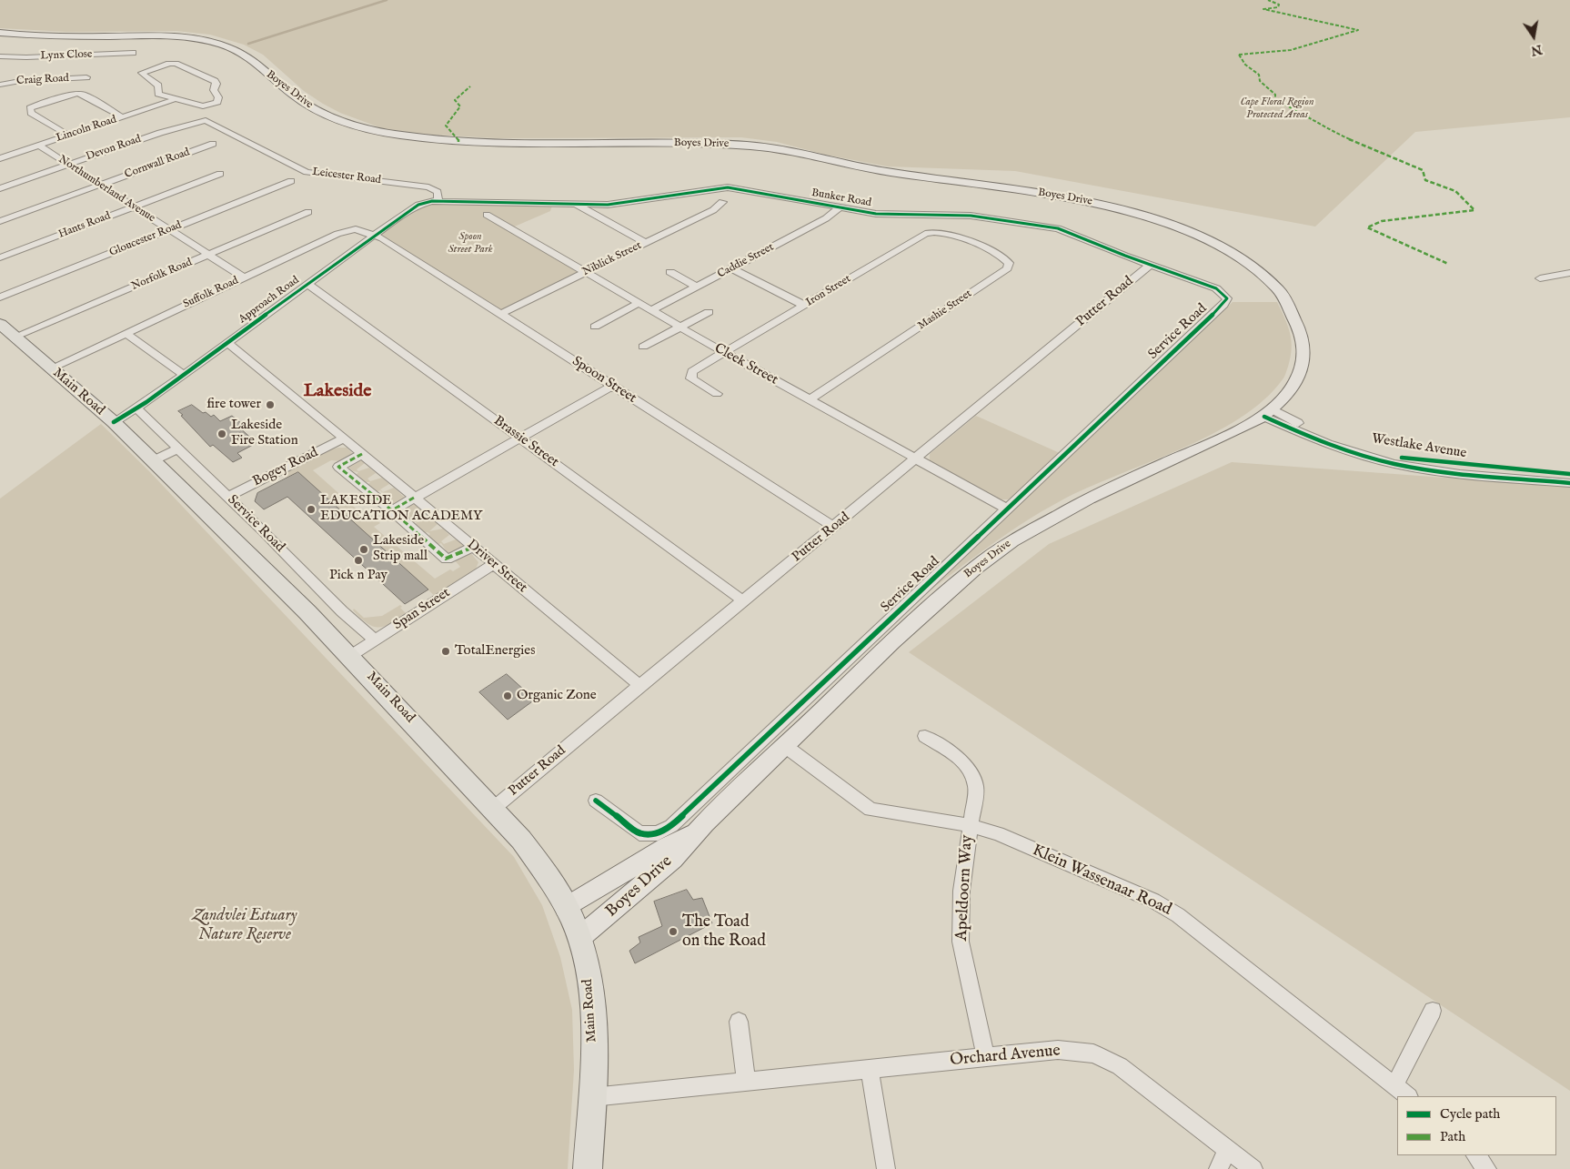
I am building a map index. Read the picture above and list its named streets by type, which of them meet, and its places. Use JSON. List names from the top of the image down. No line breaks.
{"streets":{"main road":["Boyes Drive","Main Road"],"street":["Lynx Close","Craig Road","Lincoln Road","Devon Road","Cornwall Road","Leicester Road","Northumberland Avenue","Bunker Road","Hants Road","Gloucester Road","Niblick Street","Caddie Street","Norfolk Road","Iron Street","Suffolk Road","Approach Road","Putter Road","Mashie Street","Service Road","Cleek Street","Spoon Street","Brassie Street","Westlake Avenue","Bogey Road","Driver Street","Span Street","Klein Wassenaar Road","Apeldoorn Way","Orchard Avenue"]},"crossings":[["Boyes Drive","Main Road"],["Boyes Drive","Westlake Avenue"],["Boyes Drive","Klein Wassenaar Road"],["Lincoln Road","Northumberland Avenue"],["Devon Road","Leicester Road"],["Devon Road","Northumberland Avenue"],["Cornwall Road","Northumberland Avenue"],["Leicester Road","Bunker Road"],["Leicester Road","Approach Road"],["Northumberland Avenue","Hants Road"],["Northumberland Avenue","Gloucester Road"],["Northumberland Avenue","Norfolk Road"],["Northumberland Avenue","Suffolk Road"],["Bunker Road","Caddie Street"],["Bunker Road","Approach Road"],["Bunker Road","Putter Road"],["Bunker Road","Service Road"],["Niblick Street","Cleek Street"],["Niblick Street","Spoon Street"],["Caddie Street","Cleek Street"],["Norfolk Road","Main Road"],["Iron Street","Mashie Street"],["Iron Street","Cleek Street"],["Suffolk Road","Approach Road"],["Suffolk Road","Spoon Street"],["Suffolk Road","Main Road"],["Approach Road","Service Road"],["Approach Road","Spoon Street"],["Approach Road","Main Road"],["Approach Road","Brassie Street"],["Approach Road","Driver Street"],["Putter Road","Cleek Street"],["Putter Road","Spoon Street"],["Putter Road","Main Road"],["Putter Road","Brassie Street"],["Putter Road","Driver Street"],["Mashie Street","Cleek Street"],["Service Road","Cleek Street"],["Service Road","Bogey Road"],["Service Road","Span Street"],["Main Road","Span Street"],["Main Road","Orchard Avenue"],["Bogey Road","Driver Street"],["Driver Street","Span Street"],["Klein Wassenaar Road","Apeldoorn Way"],["Apeldoorn Way","Orchard Avenue"]],"districts":["Lakeside"],"parks":["Cape Floral Region Protected Areas","Spoon Street Park","Zandvlei Estuary Nature Reserve"],"places":["fire tower","Lakeside Fire Station","LAKESIDE EDUCATION ACADEMY","Lakeside Strip mall","Pick n Pay","TotalEnergies","Organic Zone","The Toad on the Road"],"legend":["Cycle path","Path"],"north":"bottom"}
